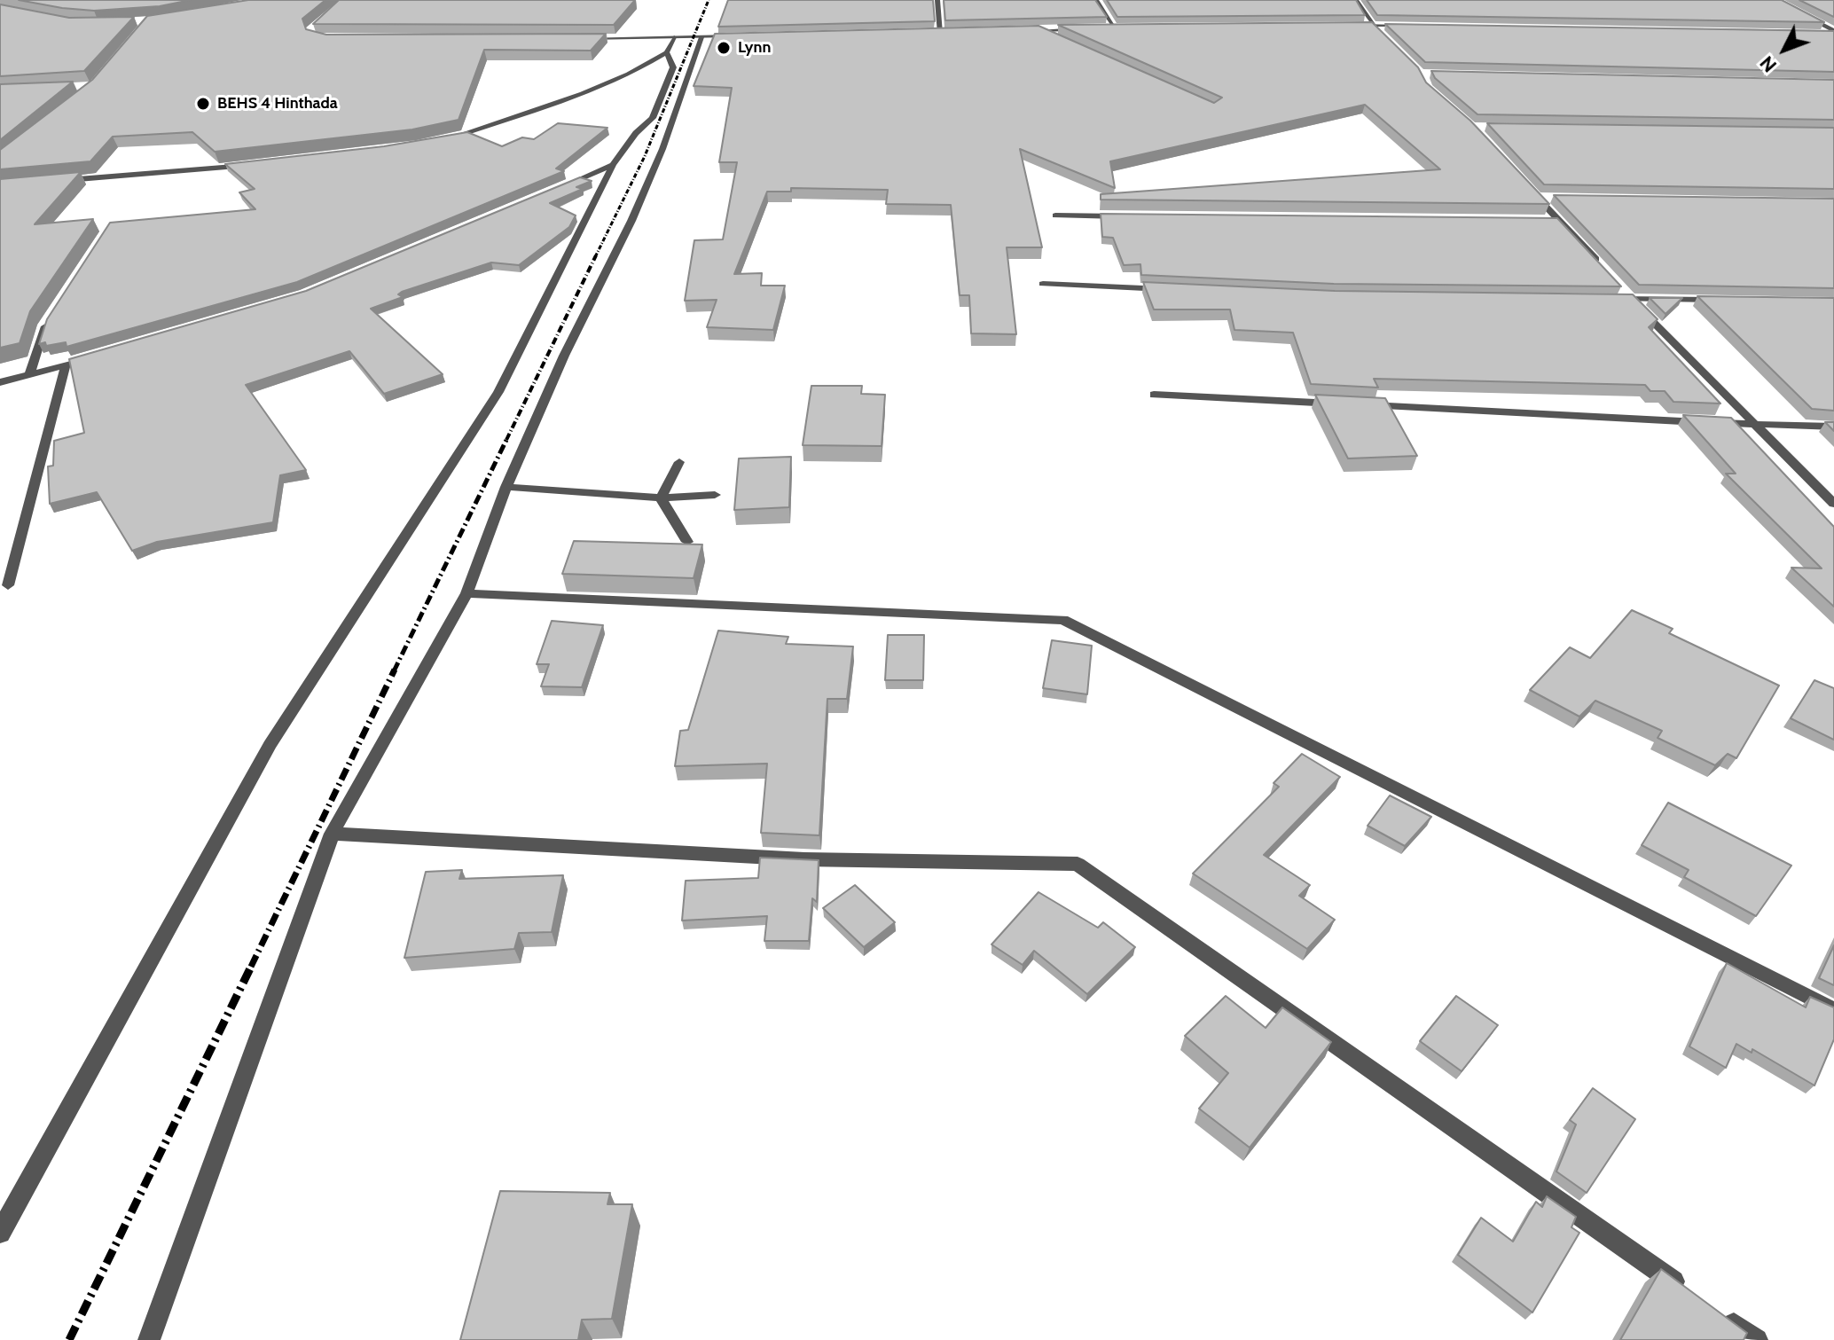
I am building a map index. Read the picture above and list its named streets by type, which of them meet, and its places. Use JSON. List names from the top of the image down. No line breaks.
{"places":["Lynn","BEHS 4 Hinthada"],"north":"bottom left"}
